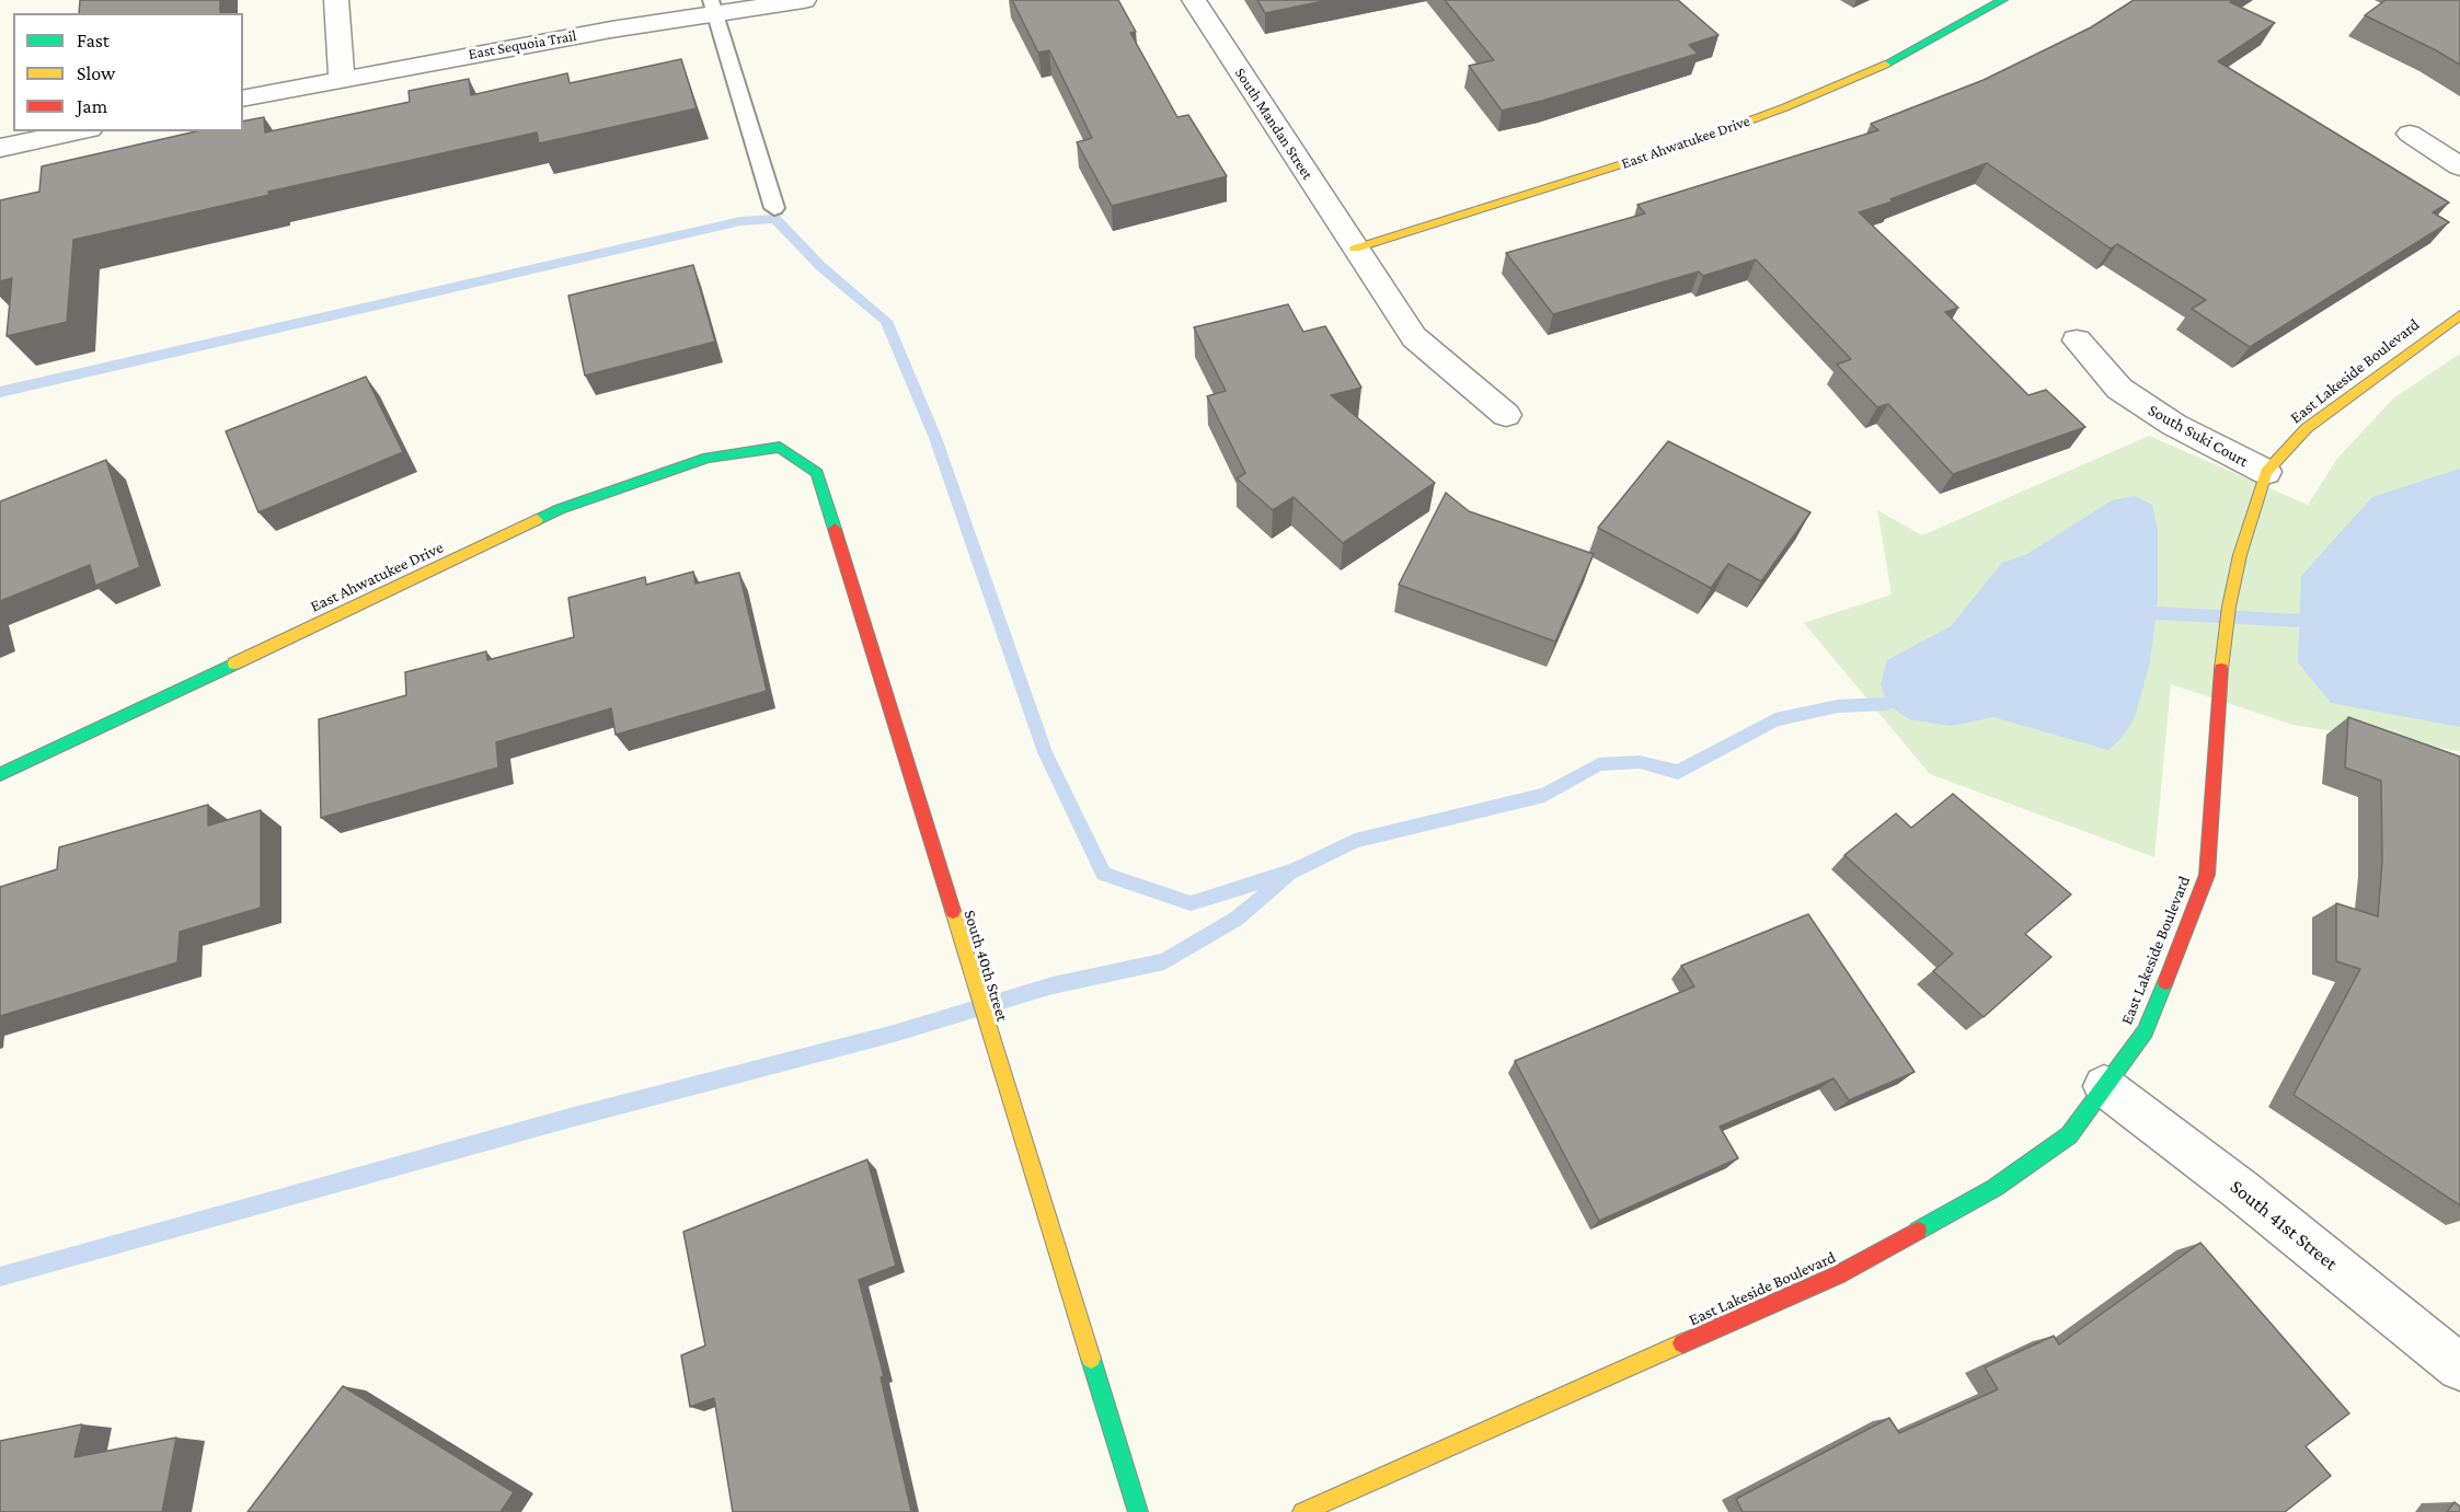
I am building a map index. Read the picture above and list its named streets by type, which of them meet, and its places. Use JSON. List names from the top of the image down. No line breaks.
{"streets":{"street":["East Sequoia Trail","South Mandan Street","East Ahwatukee Drive","East Lakeside Boulevard","South Suki Court","South 40th Street","South 41st Street"]},"crossings":[["South Mandan Street","East Ahwatukee Drive"],["East Ahwatukee Drive","South 40th Street"],["East Lakeside Boulevard","South Suki Court"],["East Lakeside Boulevard","South 41st Street"]],"legend":["Fast","Slow","Jam"]}
